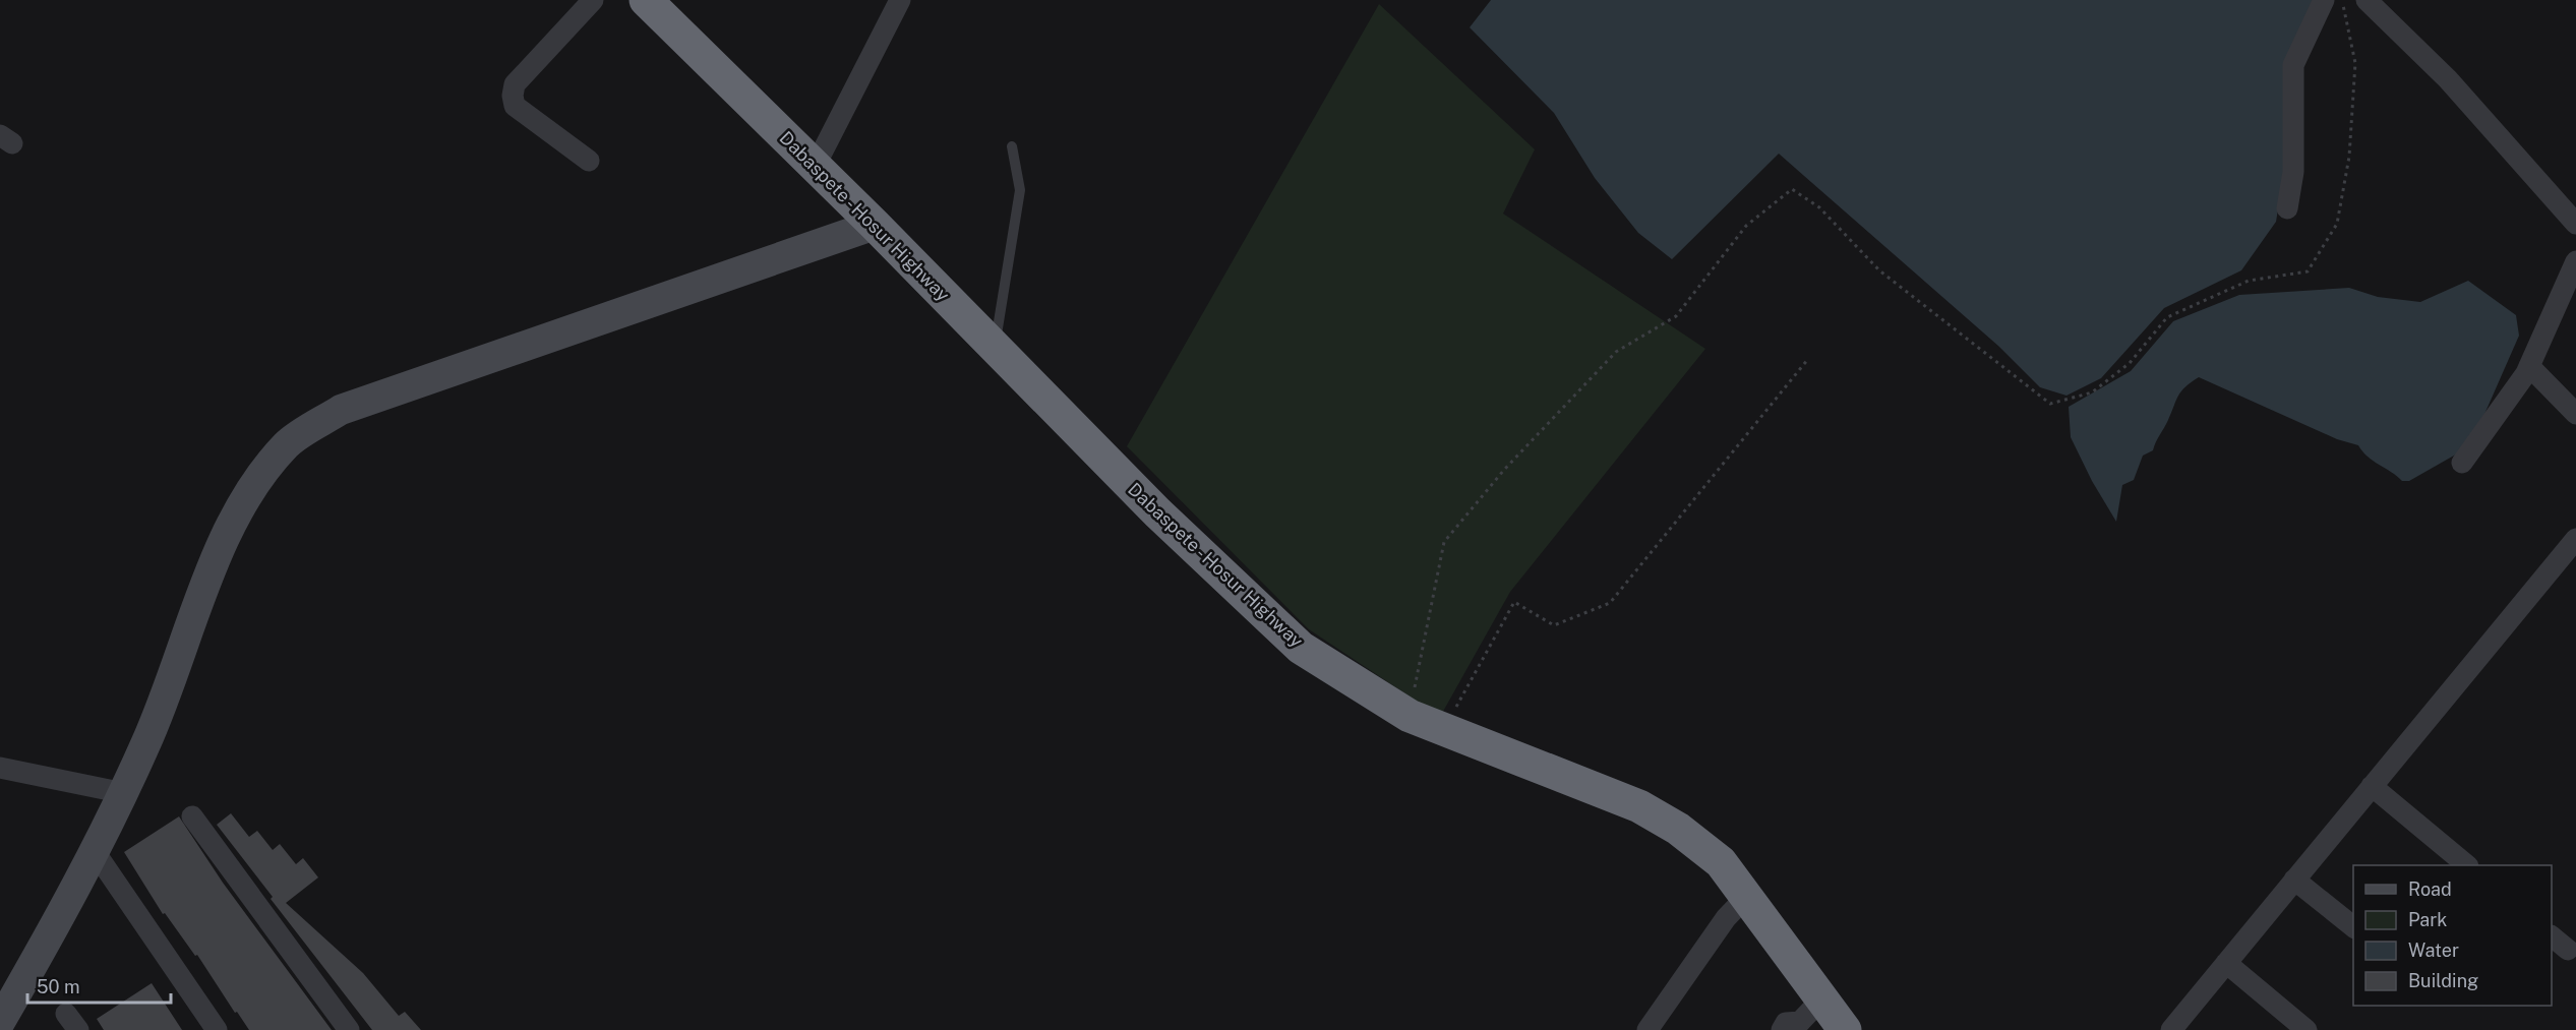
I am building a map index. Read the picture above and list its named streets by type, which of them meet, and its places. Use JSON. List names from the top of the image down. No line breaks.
{"streets":{"highway":["Dabaspete - Hosur Highway"]},"legend":["Road","Park","Water","Building"],"scale_bar":"50 m"}
